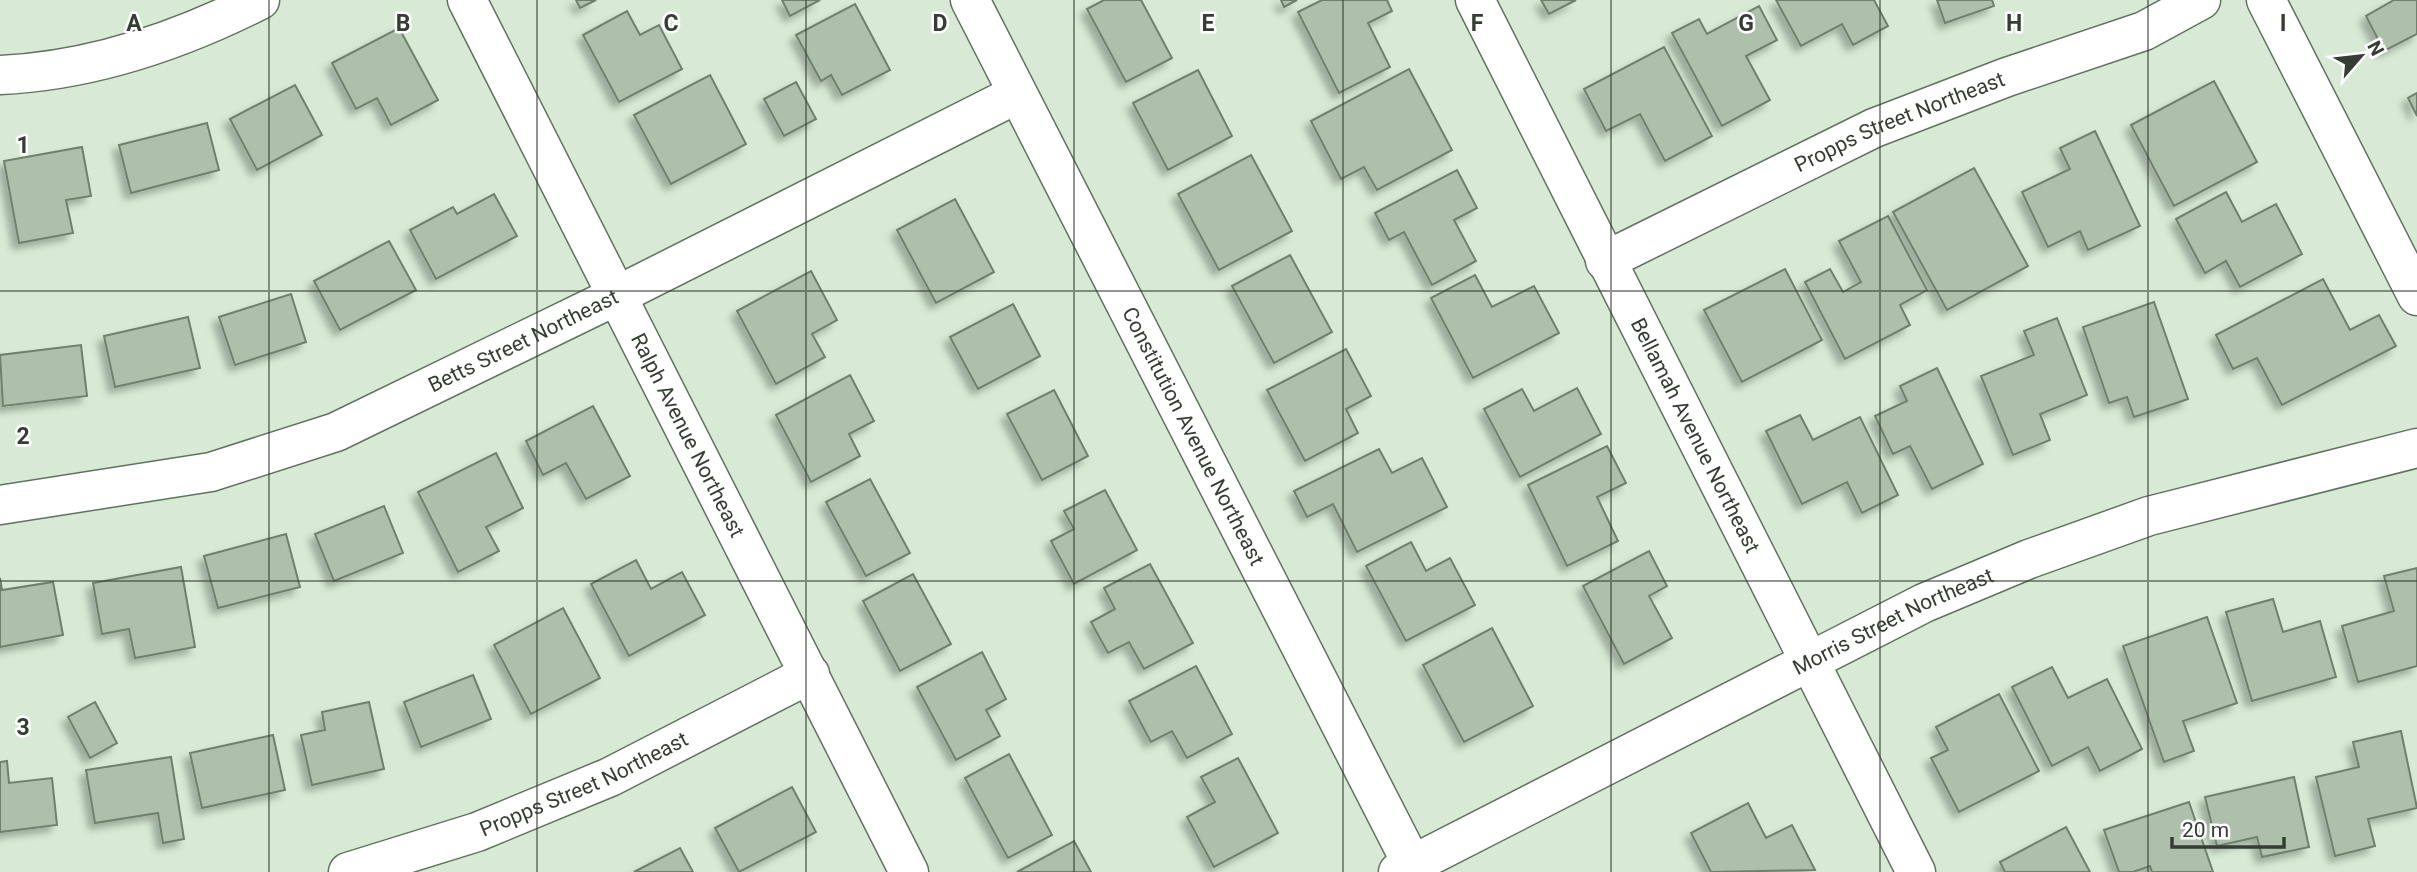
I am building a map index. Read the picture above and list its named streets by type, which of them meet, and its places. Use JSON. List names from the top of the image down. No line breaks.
{"streets":{"street":["Propps Street Northeast","Betts Street Northeast","Ralph Avenue Northeast","Constitution Avenue Northeast","Bellamah Avenue Northeast","Morris Street Northeast"]},"crossings":[["Propps Street Northeast","Ralph Avenue Northeast"],["Propps Street Northeast","Bellamah Avenue Northeast"],["Betts Street Northeast","Ralph Avenue Northeast"],["Betts Street Northeast","Constitution Avenue Northeast"],["Constitution Avenue Northeast","Morris Street Northeast"],["Bellamah Avenue Northeast","Morris Street Northeast"]],"scale_bar":"20 m","north":"top right","grid":{"columns":["A","B","C","D","E","F","G","H","I"],"rows":["1","2","3"]}}
